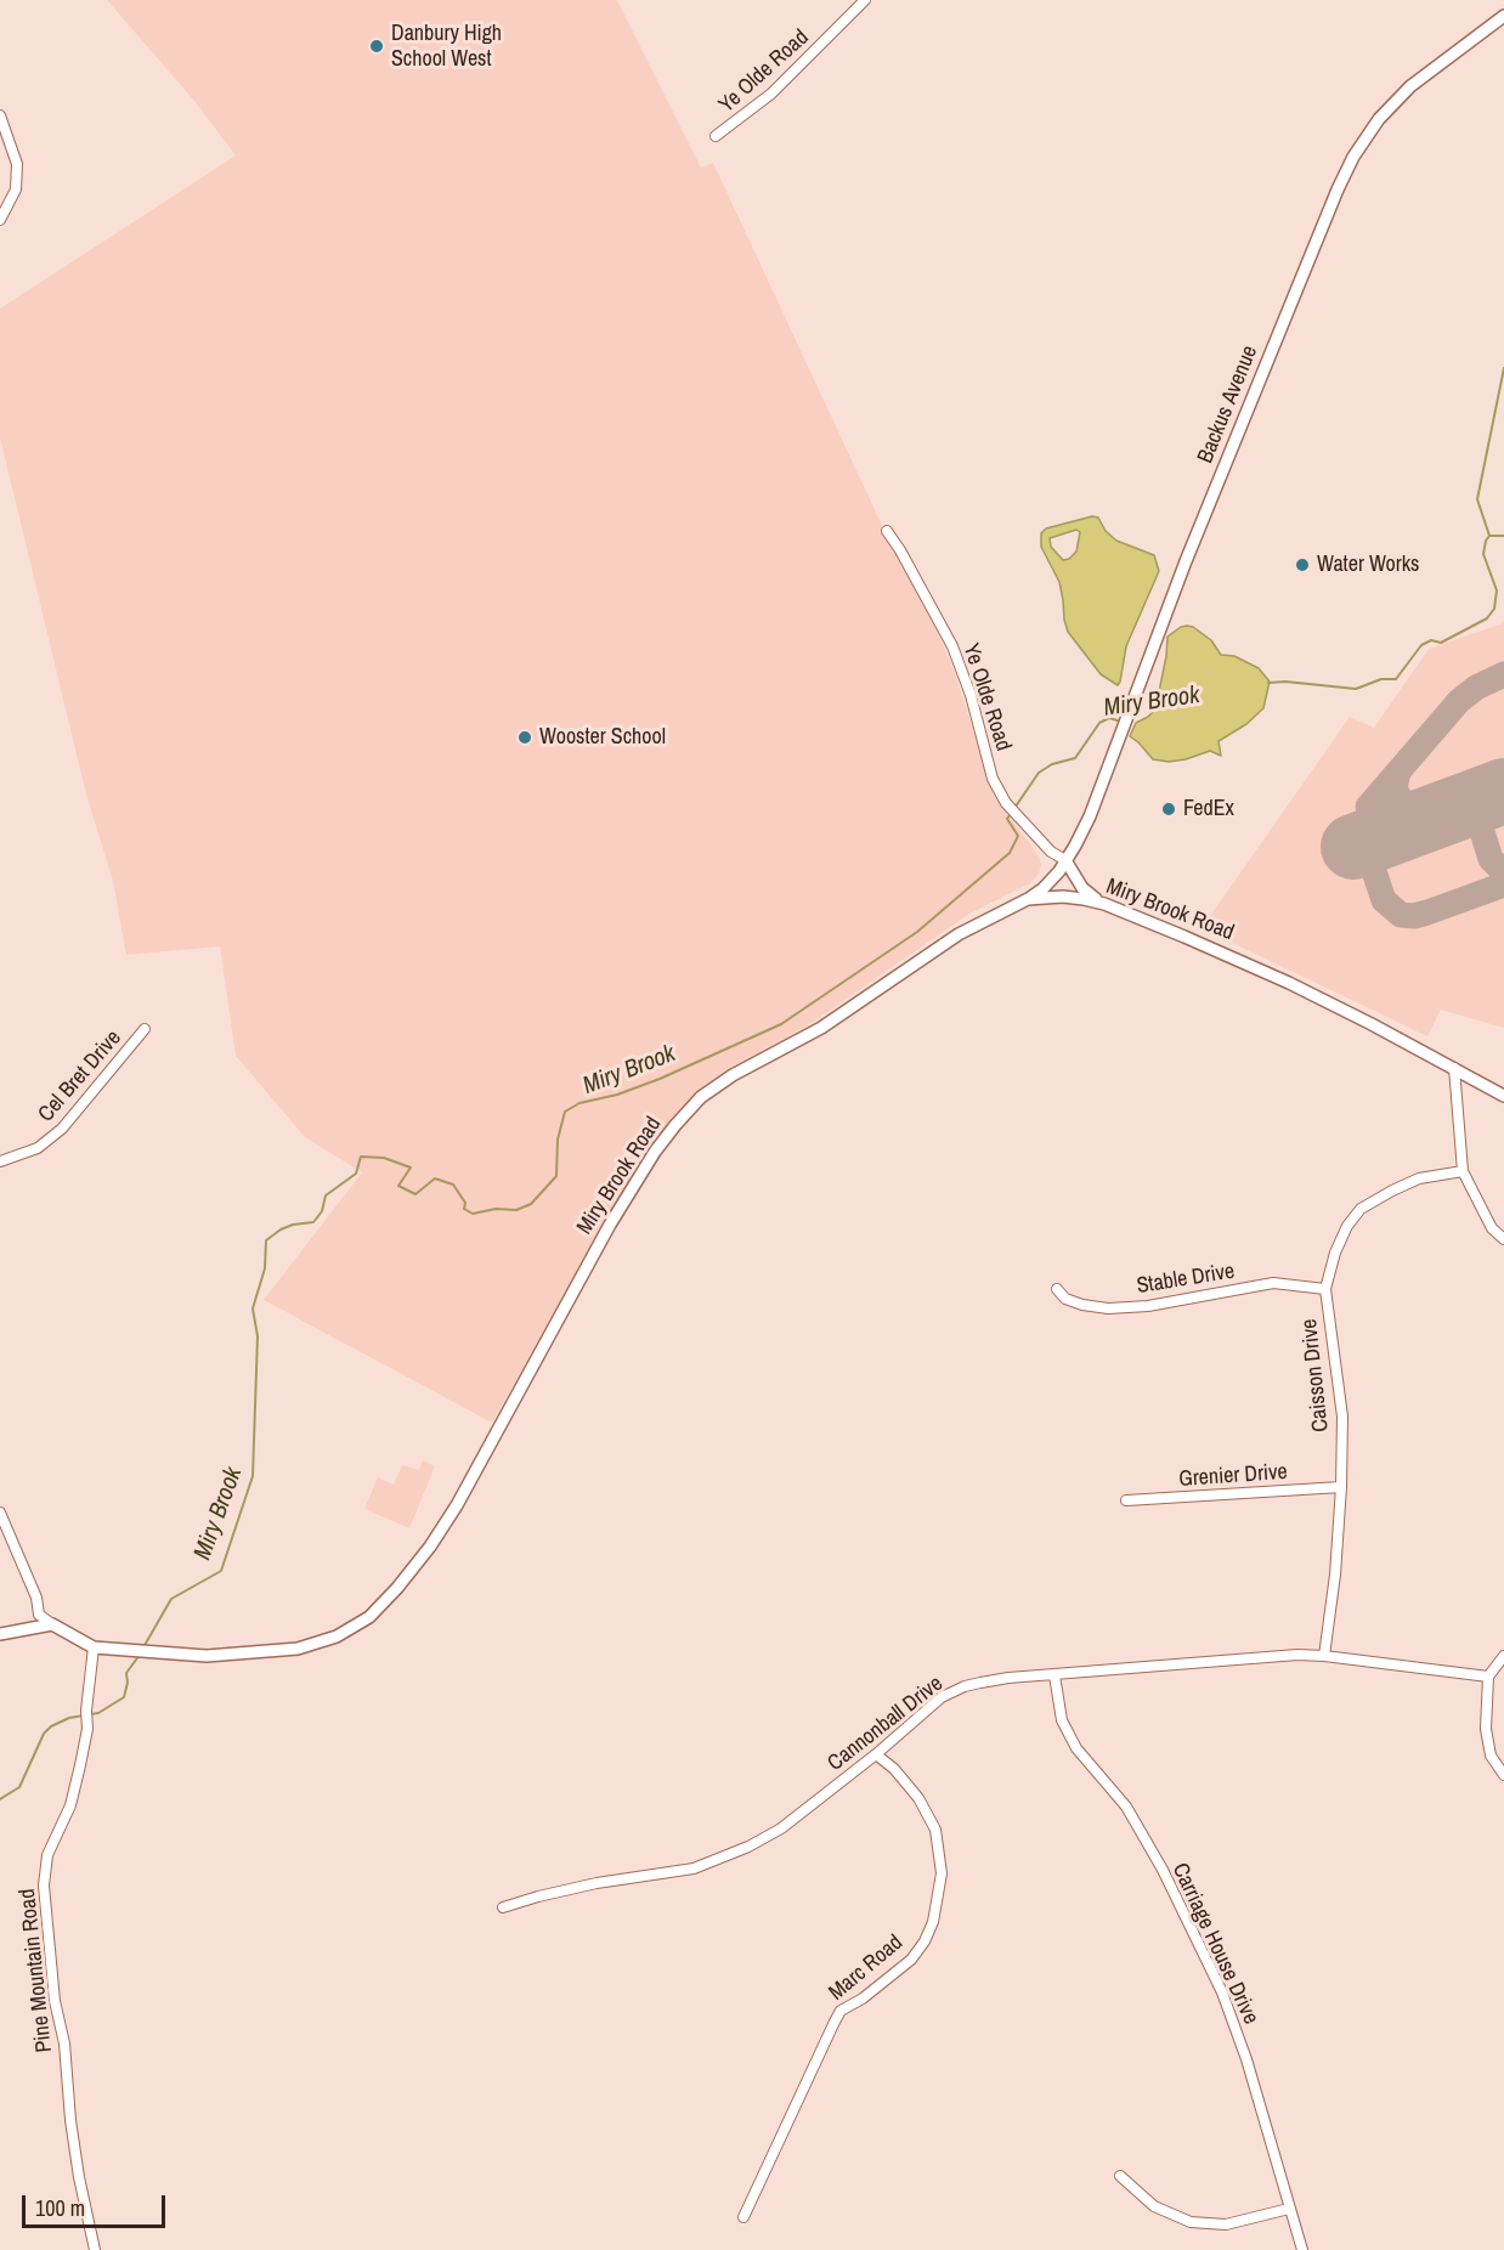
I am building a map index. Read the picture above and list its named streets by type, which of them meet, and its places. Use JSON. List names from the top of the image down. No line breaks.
{"streets":{"main road":["Backus Avenue","Miry Brook Road"],"street":["Ye Olde Road","Cel Bret Drive","Stable Drive","Caisson Drive","Grenier Drive","Cannonball Drive","Carriage House Drive","Marc Road","Pine Mountain Road"]},"crossings":[["Ye Olde Road","Backus Avenue"],["Backus Avenue","Miry Brook Road"],["Miry Brook Road","Pine Mountain Road"],["Stable Drive","Caisson Drive"],["Caisson Drive","Grenier Drive"],["Caisson Drive","Cannonball Drive"],["Cannonball Drive","Carriage House Drive"],["Cannonball Drive","Marc Road"]],"water":["Miry Brook"],"places":["Danbury High School West","Water Works","Wooster School","FedEx"],"scale_bar":"100 m"}
